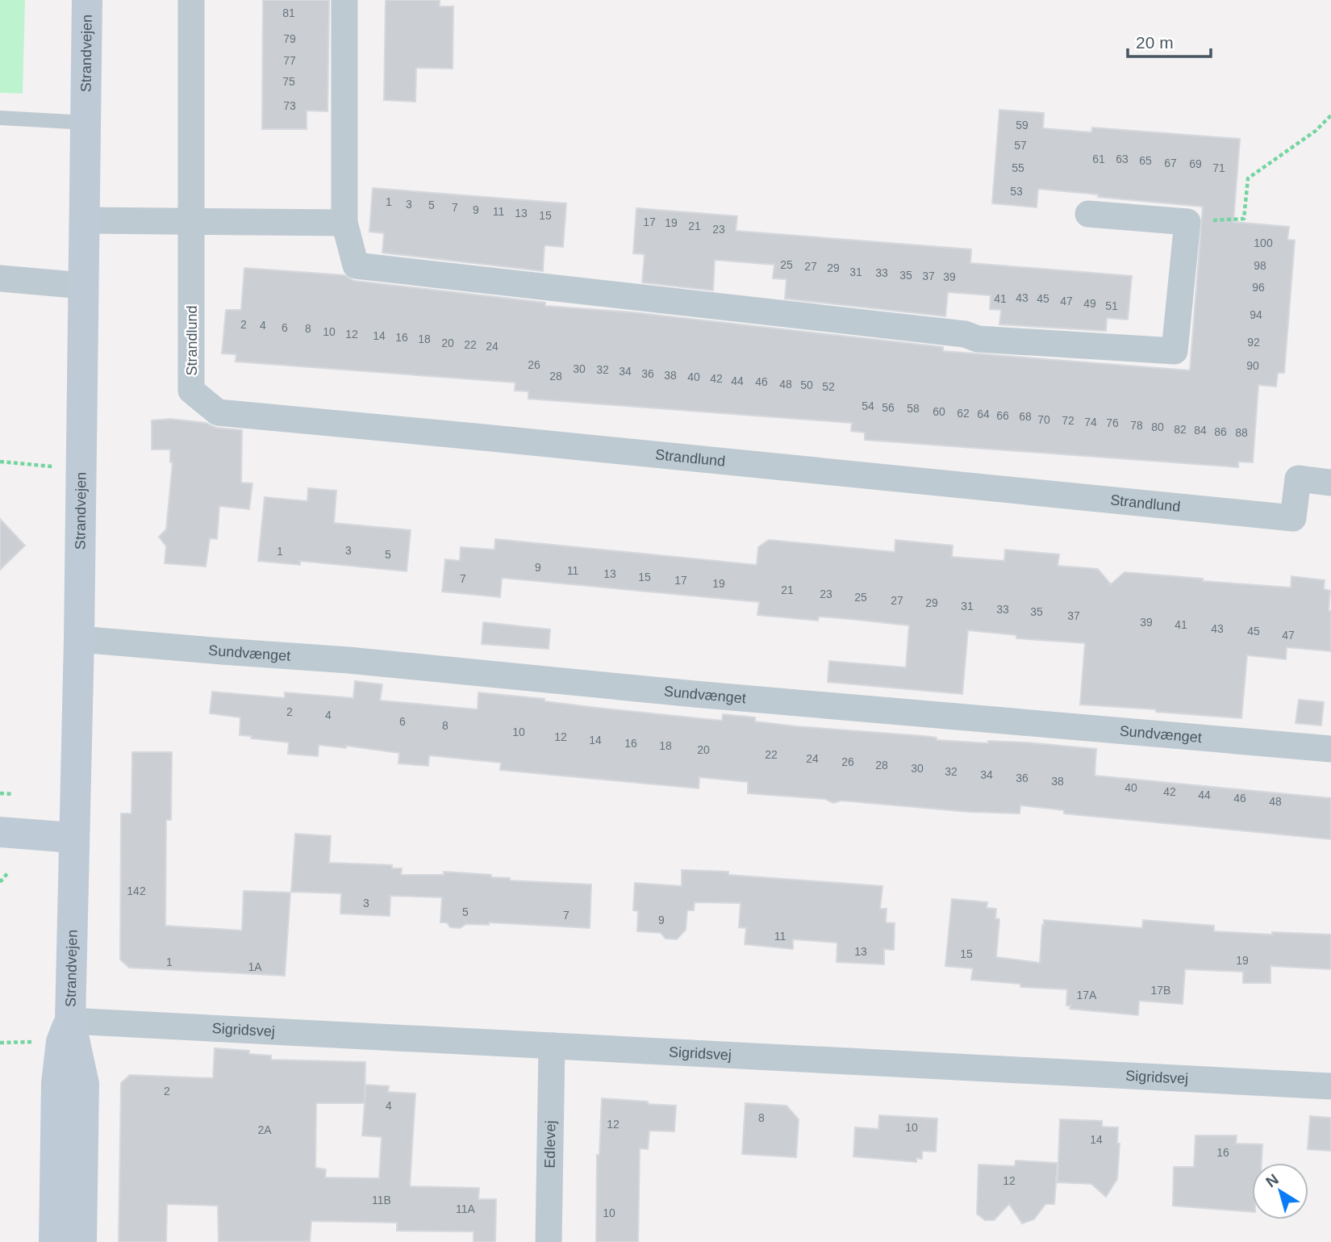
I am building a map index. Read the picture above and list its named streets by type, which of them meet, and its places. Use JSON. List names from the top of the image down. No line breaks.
{"streets":{"main road":["Strandvejen"],"street":["Strandlund","Sundvænget","Sigridsvej","Edlevej"]},"crossings":[["Strandvejen","Sundvænget"],["Strandvejen","Sigridsvej"],["Sigridsvej","Edlevej"]],"house_numbers":["81","79","77","75","73","59","57","61","63","65","67","69","55","71","53","1","3","5","7","9","11","13","15","17","19","21","23","100","25","98","27","29","31","33","35","37","39","96","43","41","45","47","49","51","94","2","4","6","8","10","12","14","16","18","92","20","22","24","26","90","30","32","34","36","38","28","40","42","44","46","48","50","52","54","56","58","60","62","64","66","68","70","72","74","76","78","80","82","84","86","88","3","1","5","9","11","13","15","7","17","19","21","23","25","27","29","31","33","35","37","39","41","43","45","47","2","4","6","8","10","12","14","16","18","20","22","24","26","28","30","32","34","36","38","40","42","44","46","48","142","3","5","7","9","11","13","15","19","1","1A","17B","17A","2","4","8","12","10","2A","14","16","12","11B","11A","10"],"scale_bar":"20 m","north":"top left"}
